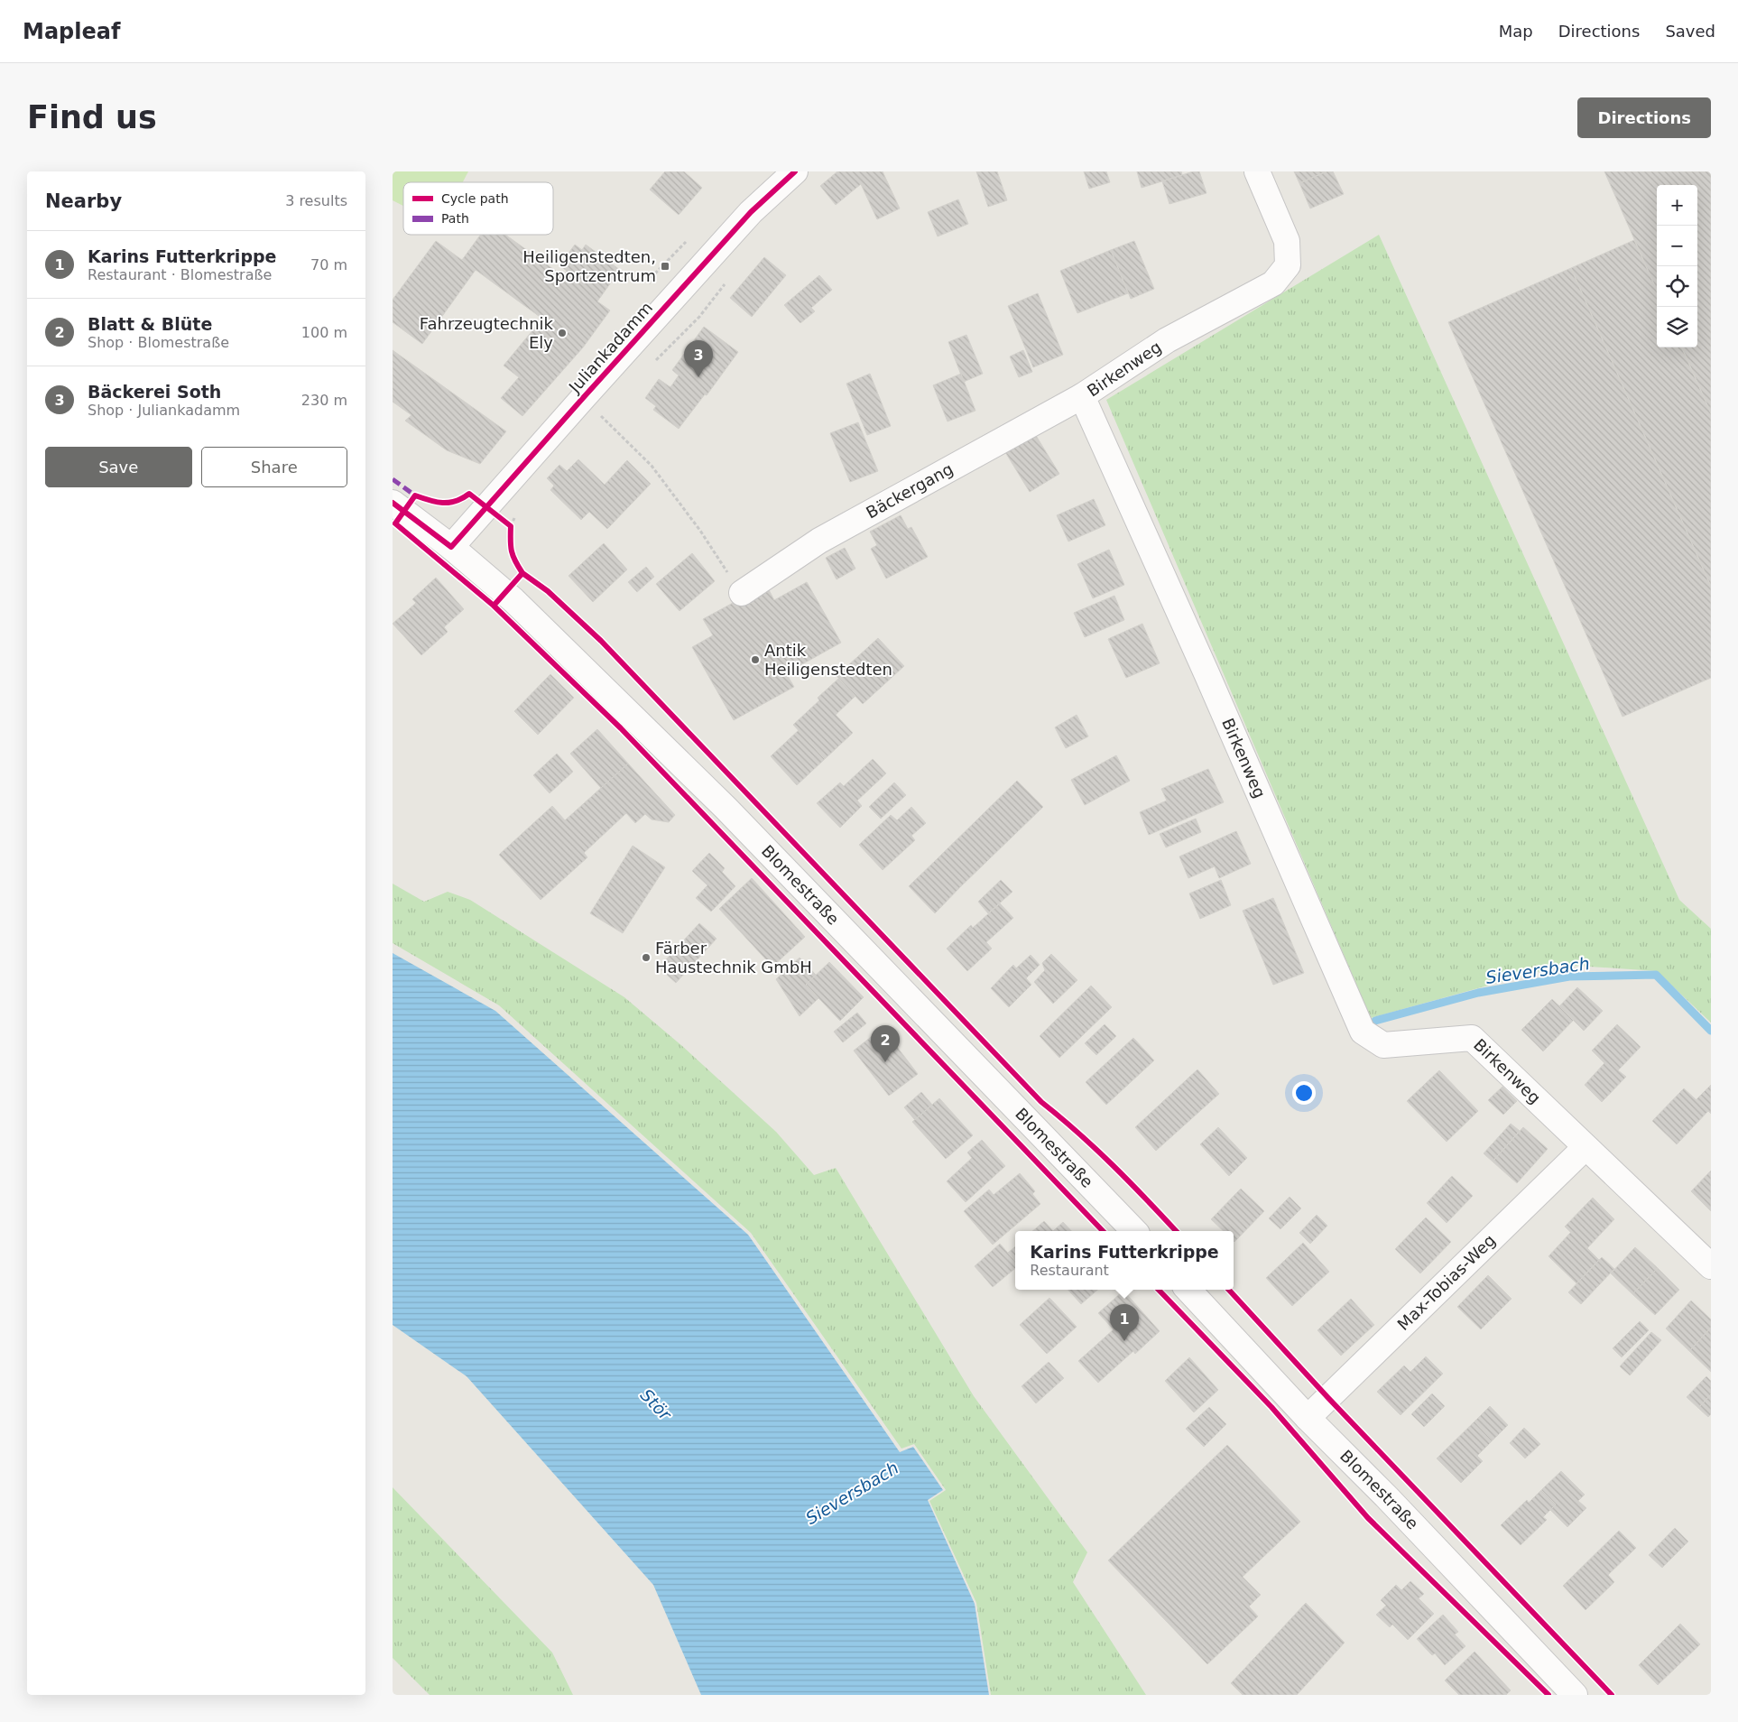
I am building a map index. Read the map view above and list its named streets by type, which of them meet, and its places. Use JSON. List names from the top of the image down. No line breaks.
{"streets":{"street":["Juliankadamm","Birkenweg","Bäckergang","Blomestraße","Max-Tobias-Weg"]},"crossings":[["Juliankadamm","Blomestraße"],["Birkenweg","Bäckergang"],["Birkenweg","Max-Tobias-Weg"],["Blomestraße","Max-Tobias-Weg"]],"water":["Sieversbach","Stör"],"places":{"transit":["Heiligenstedten, Sportzentrum"],"other":["Fahrzeugtechnik Ely","Antik Heiligenstedten","Färber Haustechnik GmbH"]},"legend":["Cycle path","Path"],"page":{"header":"Mapleaf","nav":["Map","Directions","Saved"],"buttons":["Directions",["Save","Share"]],"title":"Find us","heading":["Nearby","3 results"],"map_buttons":["+","−"],"list":[{"mark":"1","name":"Karins Futterkrippe","note":"Restaurant · Blomestraße","value":"70 m"},{"mark":"2","name":"Blatt & Blüte","note":"Shop · Blomestraße","value":"100 m"},{"mark":"3","name":"Bäckerei Soth","note":"Shop · Juliankadamm","value":"230 m"}],"pins":["3","2","1"],"popup":["Karins Futterkrippe","Restaurant"]}}
